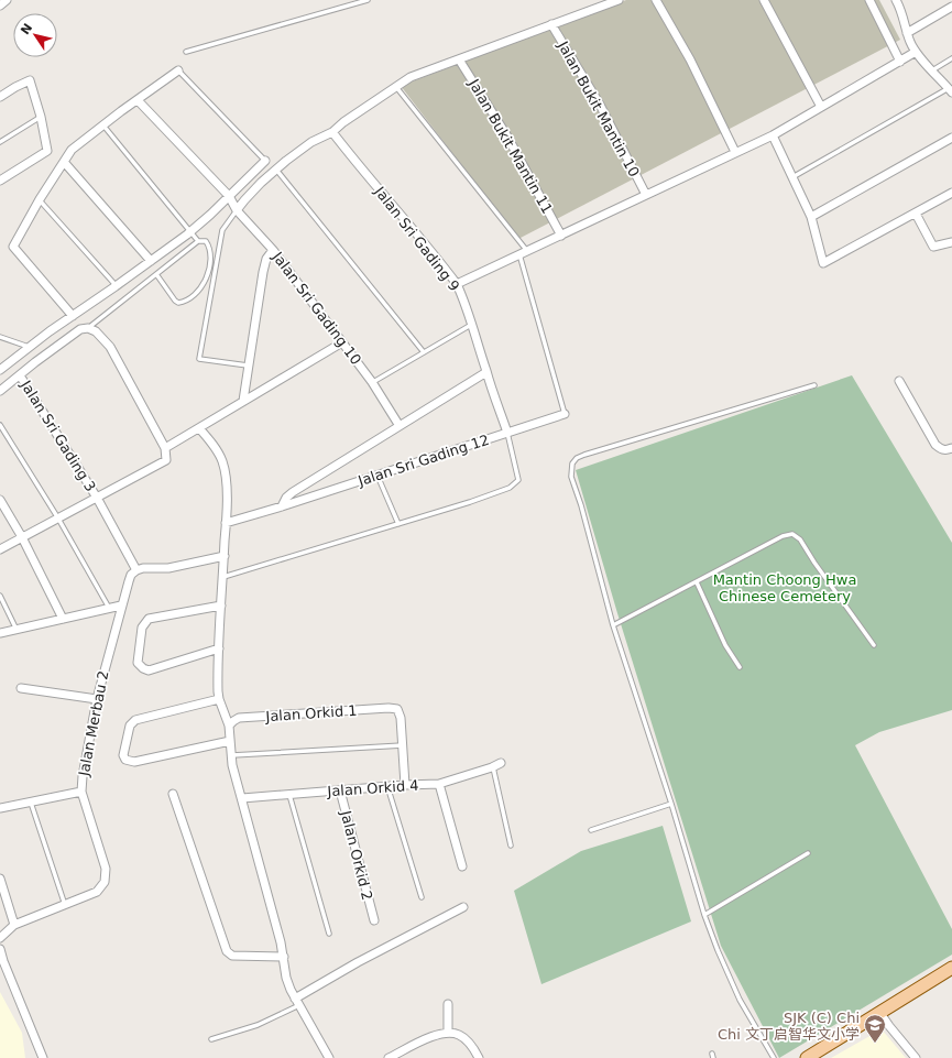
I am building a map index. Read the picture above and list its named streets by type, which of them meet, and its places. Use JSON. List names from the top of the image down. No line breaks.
{"streets":{"street":["Jalan Bukit Mantin 10","Jalan Bukit Mantin 11","Jalan Sri Gading 9","Jalan Sri Gading 10","Jalan Sri Gading 3","Jalan Sri Gading 12","Jalan Orkid 1","Jalan Merbau 2","Jalan Orkid 4","Jalan Orkid 2"]},"crossings":[["Jalan Sri Gading 9","Jalan Sri Gading 12"],["Jalan Sri Gading 10","Jalan Sri Gading 12"],["Jalan Sri Gading 3","Jalan Merbau 2"],["Jalan Orkid 4","Jalan Orkid 2"]],"parks":["Mantin Choong Hwa Chinese Cemetery"],"places":{"school or university":["SJK (C) Chi Chi 文丁启智华文小学"]},"north":"top left"}
